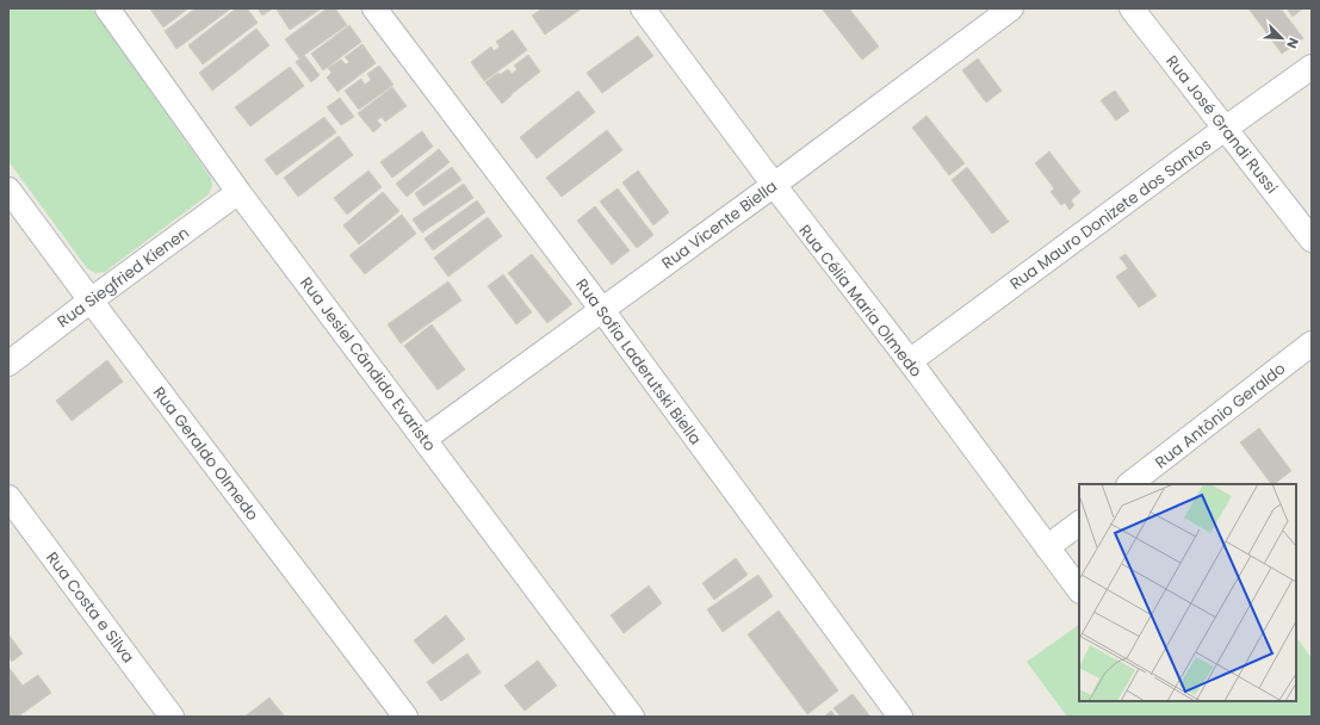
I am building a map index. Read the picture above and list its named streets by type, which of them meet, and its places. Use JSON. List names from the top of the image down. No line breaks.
{"streets":{"street":["Rua José Grandi Russi","Rua Mauro Donizete dos Santos","Rua Vicente Biella","Rua Siegfried Kienen","Rua Célia Maria Olmedo","Rua Sofia Laderutski Biella","Rua Jesiel Cândido Evaristo","Rua Antônio Geraldo","Rua Geraldo Olmedo","Rua Costa e Silva"]},"crossings":[["Rua José Grandi Russi","Rua Mauro Donizete dos Santos"],["Rua Mauro Donizete dos Santos","Rua Célia Maria Olmedo"],["Rua Vicente Biella","Rua Célia Maria Olmedo"],["Rua Vicente Biella","Rua Sofia Laderutski Biella"],["Rua Vicente Biella","Rua Jesiel Cândido Evaristo"],["Rua Siegfried Kienen","Rua Jesiel Cândido Evaristo"],["Rua Siegfried Kienen","Rua Geraldo Olmedo"]],"north":"bottom right"}
